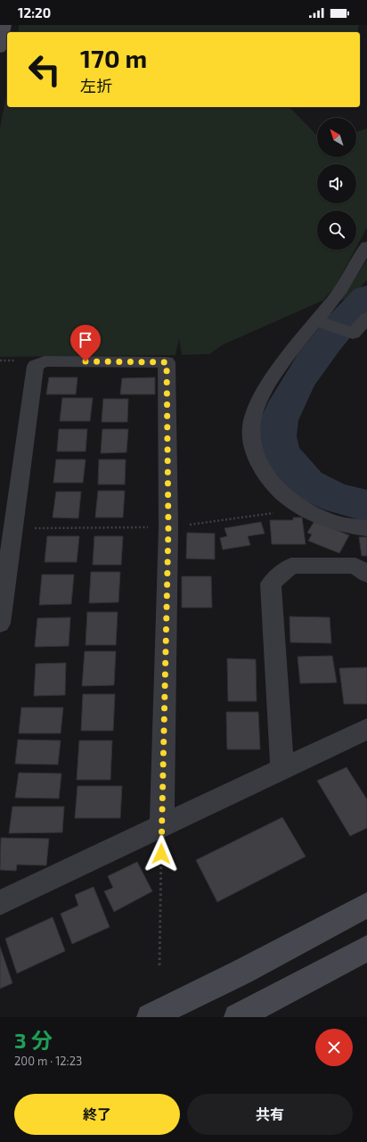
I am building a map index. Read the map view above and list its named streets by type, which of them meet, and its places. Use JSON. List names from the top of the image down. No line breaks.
{"north":"top left","page":{"status":"12:20","turn":["170 m","左折"],"heading":["3 分","200 m · 12:23"],"buttons":["終了","共有"]}}
